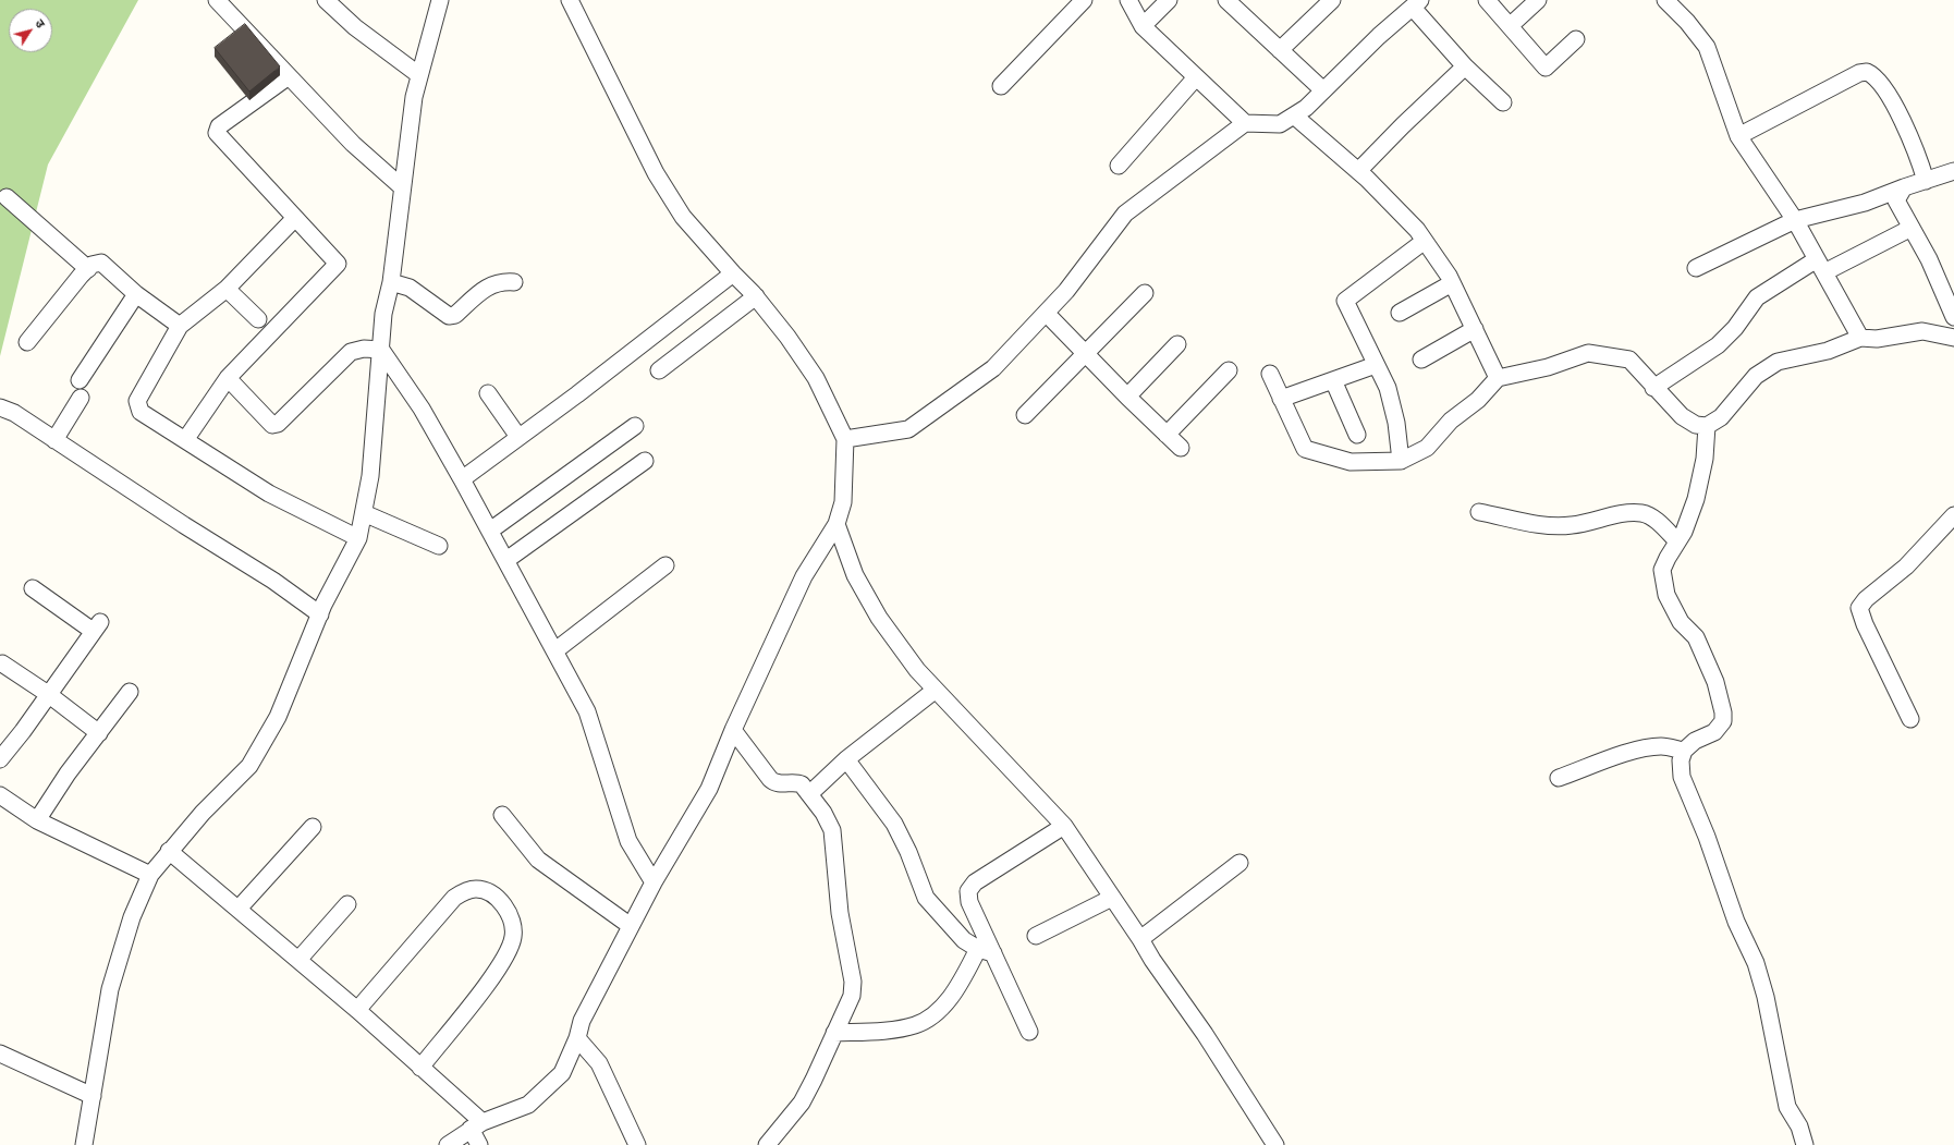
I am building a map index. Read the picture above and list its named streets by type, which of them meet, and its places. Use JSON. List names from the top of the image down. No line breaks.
{"north":"top right"}
